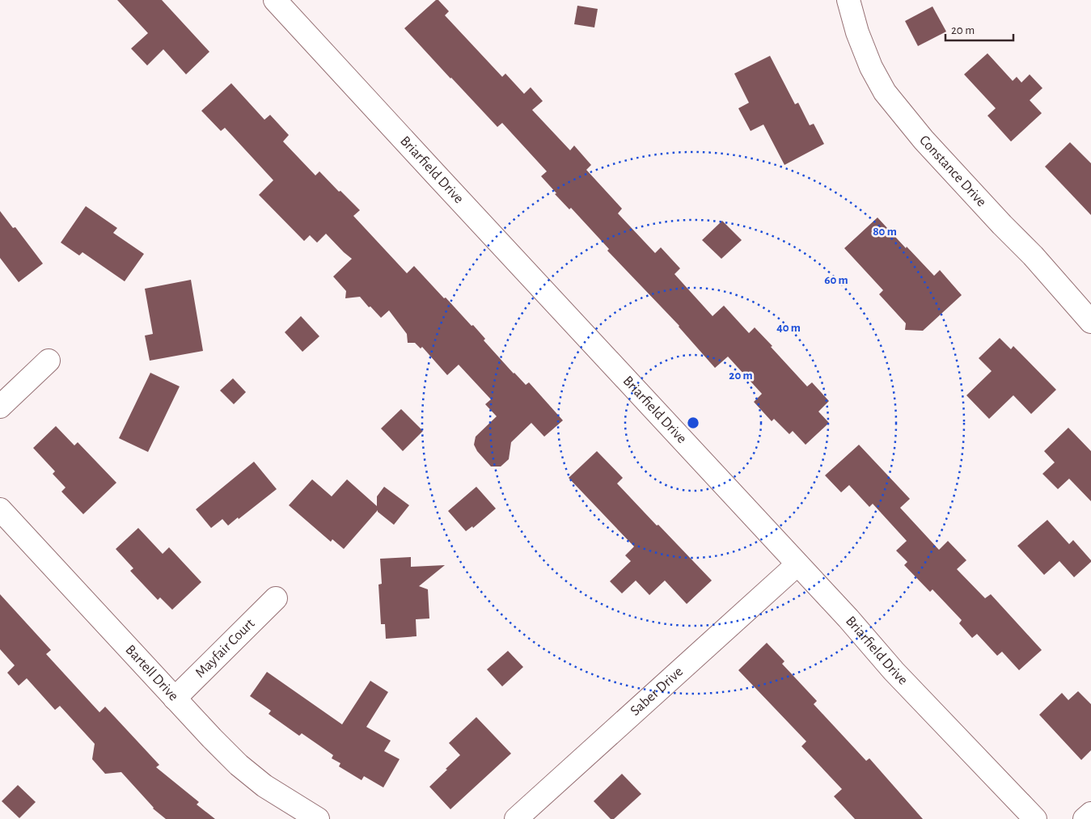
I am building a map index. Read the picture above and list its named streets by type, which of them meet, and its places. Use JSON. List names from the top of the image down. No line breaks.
{"streets":{"street":["Briarfield Drive","Constance Drive","Mayfair Court","Bartell Drive","Saber Drive"]},"crossings":[["Briarfield Drive","Saber Drive"],["Mayfair Court","Bartell Drive"]],"scale_bar":"20 m","rings":["80 m","60 m","40 m","20 m"]}
